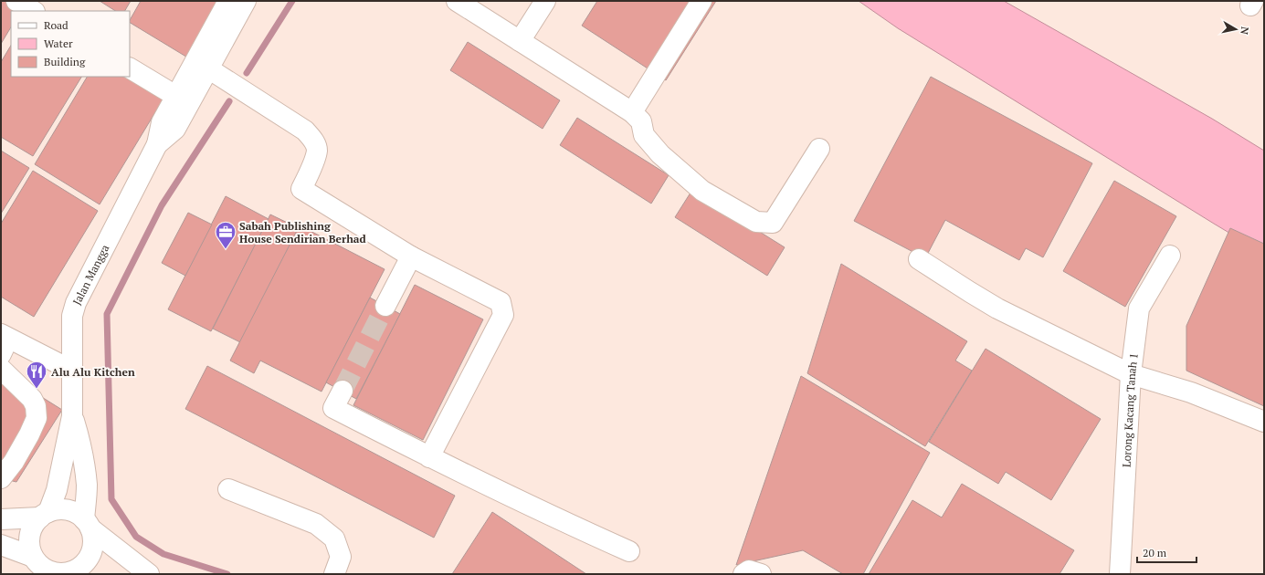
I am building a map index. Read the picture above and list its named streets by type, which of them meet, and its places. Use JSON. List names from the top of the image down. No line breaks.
{"streets":{"street":["Jalan Mangga","Lorong Kacang Tanah 1"]},"places":{"office":["Sabah Publishing House Sendirian Berhad"],"restaurant":["Alu Alu Kitchen"]},"legend":["Road","Water","Building"],"scale_bar":"20 m","north":"right"}
